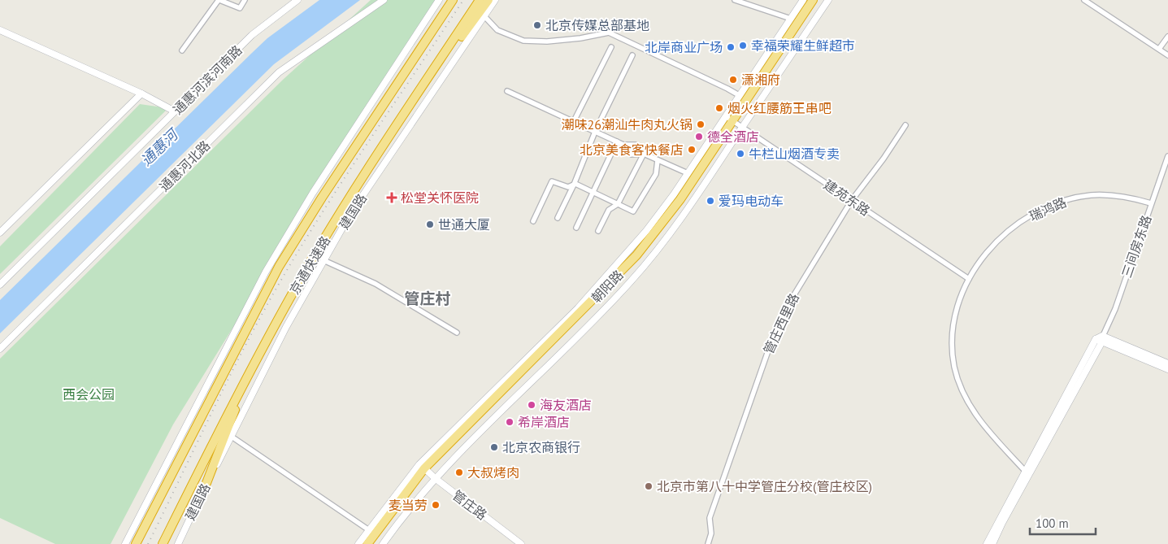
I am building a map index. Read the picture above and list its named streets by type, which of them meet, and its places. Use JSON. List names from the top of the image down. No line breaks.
{"streets":{"highway":["京通快速路","朝阳路"],"street":["通惠河滨河南路","通惠河北路","建苑东路","瑞鸿路","建国路","三间房东路","管庄西里路","管庄路"]},"crossings":[["建苑东路","瑞鸿路"],["建苑东路","朝阳路"],["建苑东路","管庄西里路"],["瑞鸿路","三间房东路"],["朝阳路","管庄路"]],"districts":["管庄村"],"water":["通惠河"],"parks":["西会公园"],"places":{"other":["北京传媒总部基地","幸福荣耀生鲜超市","北岸商业广场","潇湘府","烟火红腰筋王串吧","潮味26潮汕牛肉丸火锅","德全酒店","北京美食客快餐店","牛栏山烟酒专卖","爱玛电动车","世通大厦","海友酒店","希岸酒店","北京农商银行","大叔烤肉","北京市第八十中学管庄分校(管庄校区)","麦当劳"],"health":["松堂关怀医院"]},"scale_bar":"100 m"}
